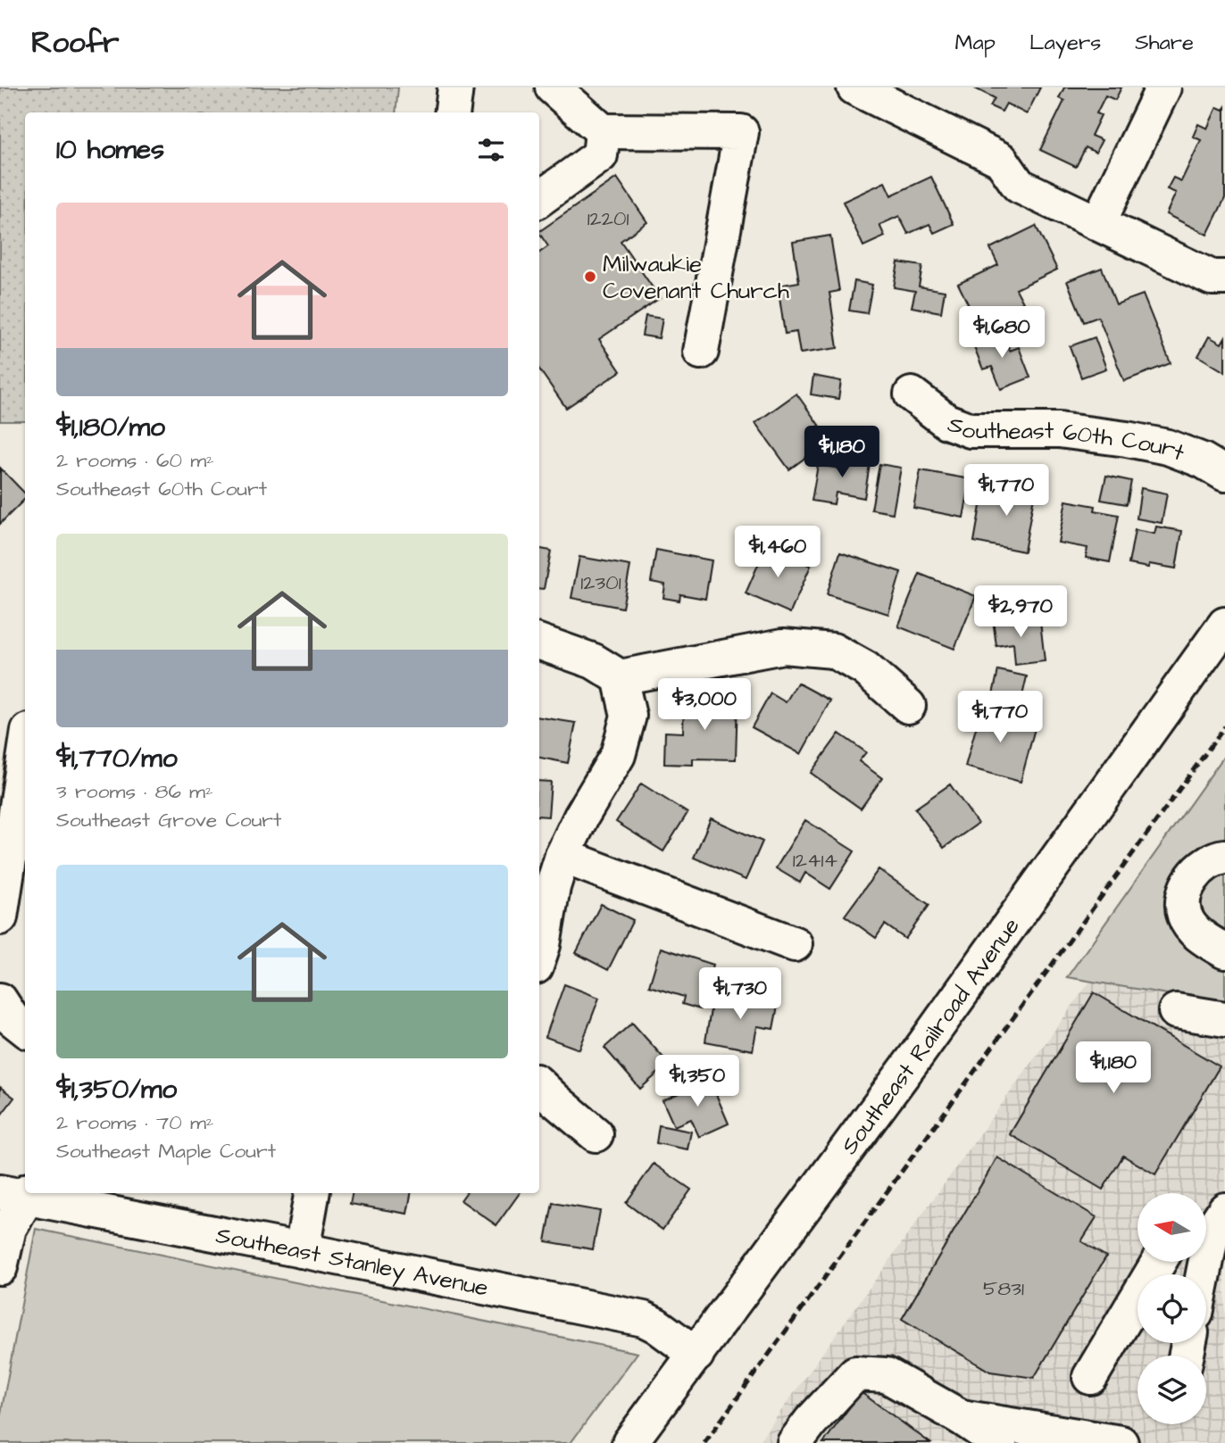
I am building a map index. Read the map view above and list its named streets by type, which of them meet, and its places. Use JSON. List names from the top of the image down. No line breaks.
{"streets":{"street":["Southeast 60th Court","Southeast Railroad Avenue","Southeast Stanley Avenue"]},"crossings":[["Southeast Railroad Avenue","Southeast Stanley Avenue"]],"places":["Milwaukie Covenant Church"],"house_numbers":["12201","12301","12414","5831"],"north":"left","page":{"header":"Roofr","nav":["Map","Layers","Share"],"heading":"10 homes","list":[{"name":"$1,180/mo","note":"2 rooms · 60 m² · Southeast 60th Court"},{"name":"$1,770/mo","note":"3 rooms · 86 m² · Southeast Grove Court"},{"name":"$1,350/mo","note":"2 rooms · 70 m² · Southeast Maple Court"}],"price":["$1,680","$1,180","$1,770","$1,460","$2,970","$3,000","$1,770","$1,730","$1,180","$1,350"]}}
